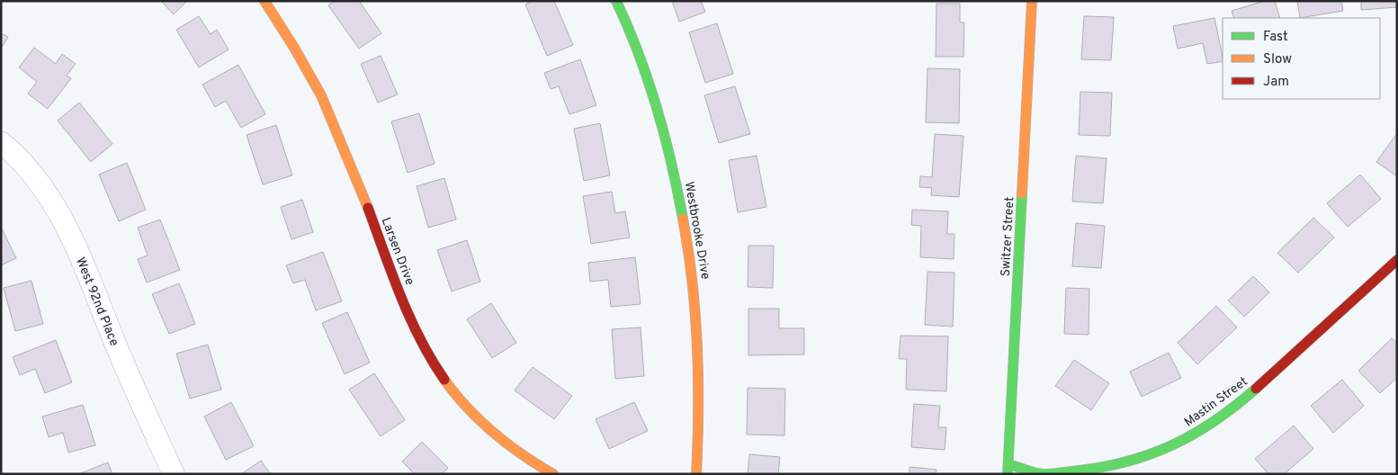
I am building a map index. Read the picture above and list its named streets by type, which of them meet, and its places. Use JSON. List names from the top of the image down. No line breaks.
{"streets":{"street":["Westbrooke Drive","Switzer Street","Larsen Drive","West 92nd Place","Mastin Street"]},"crossings":[["Switzer Street","Mastin Street"]],"legend":["Fast","Slow","Jam"]}
